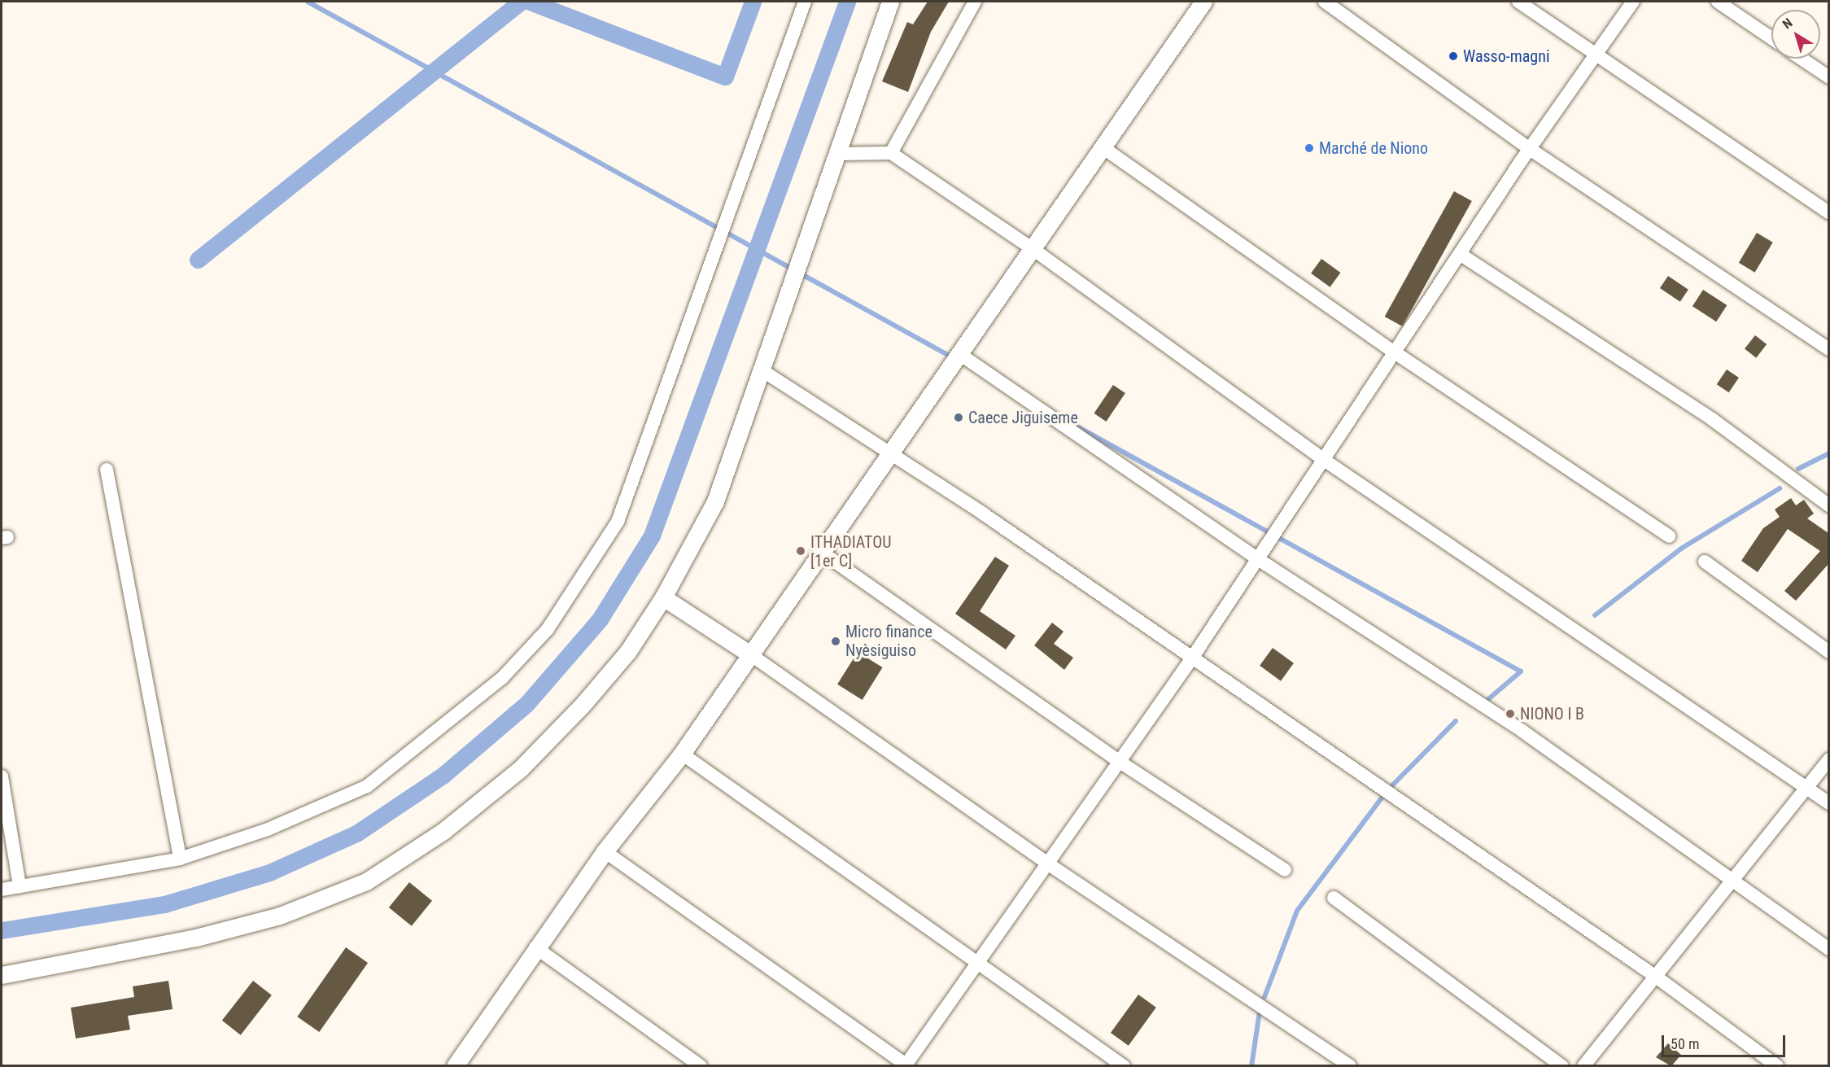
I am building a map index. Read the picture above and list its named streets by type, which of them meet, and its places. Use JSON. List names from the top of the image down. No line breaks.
{"places":["Wasso-magni","Marché de Niono","Caece Jiguiseme","ITHADIATOU [1er C]","Micro finance Nyèsiguiso","NIONO I B"],"scale_bar":"50 m","north":"top left"}
